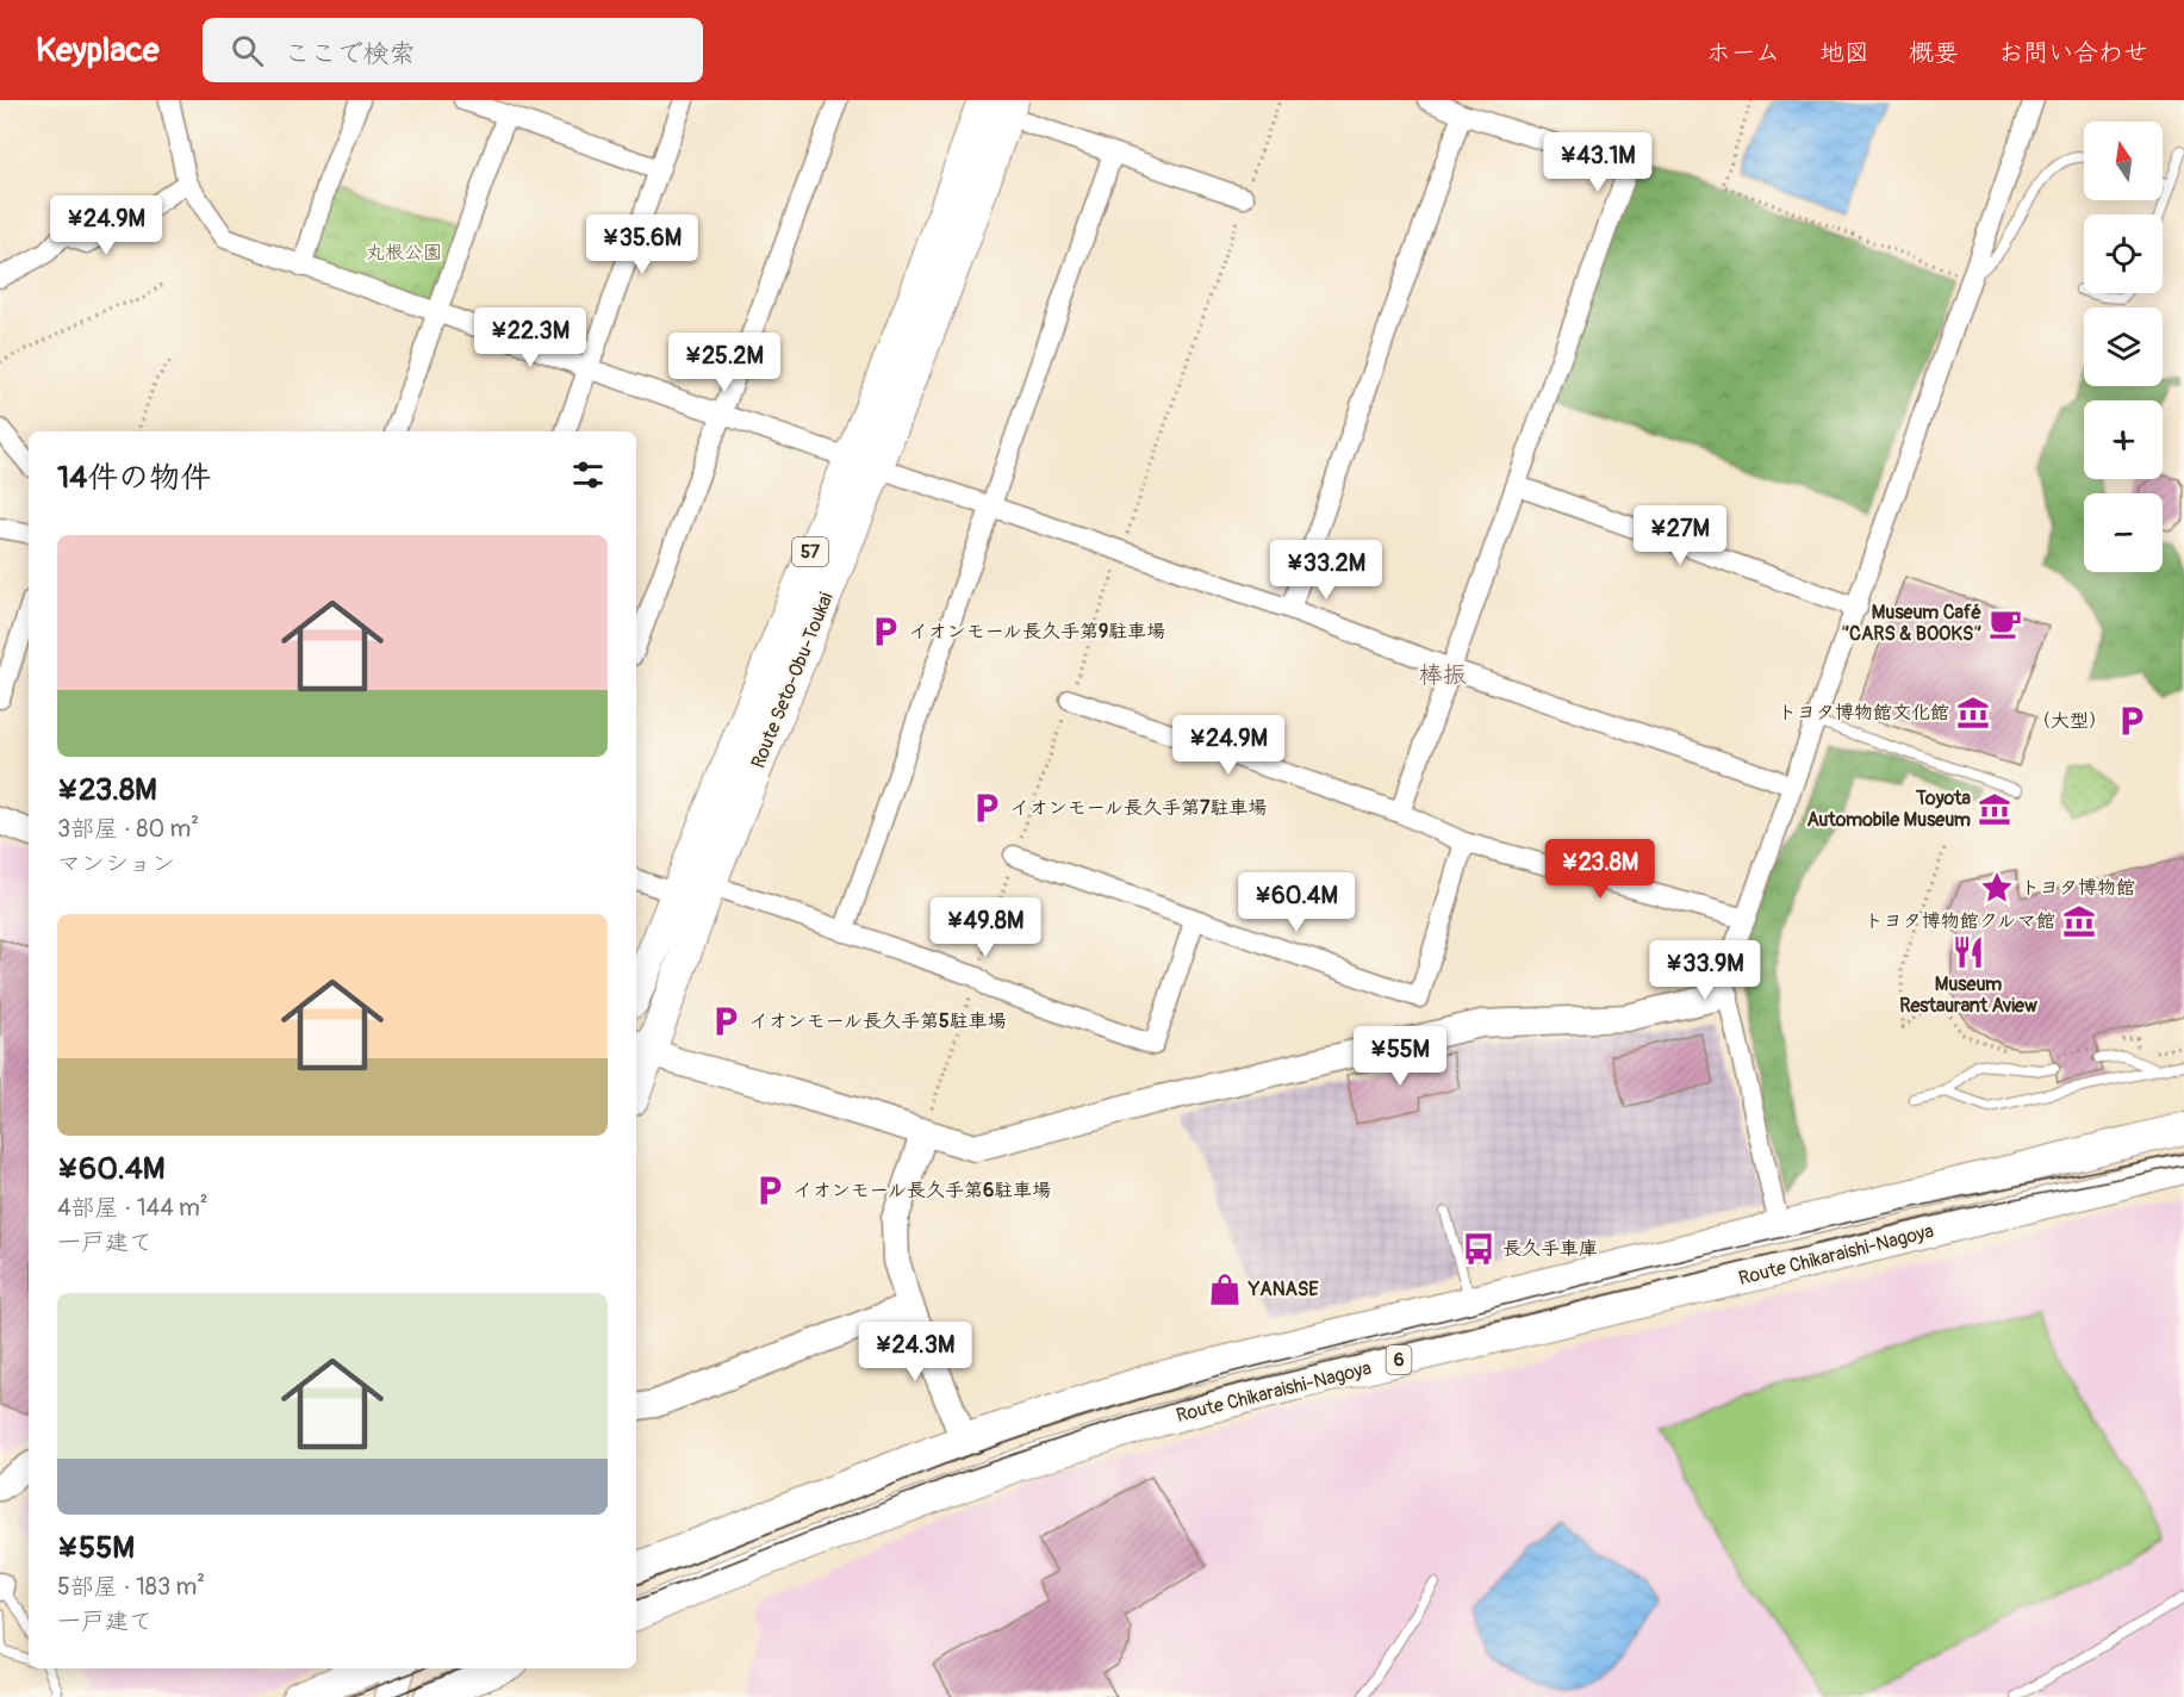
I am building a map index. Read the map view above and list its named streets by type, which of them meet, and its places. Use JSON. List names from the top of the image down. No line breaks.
{"streets":{"main road":["57","Route Seto-Obu-Toukai","Route Chikaraishi-Nagoya","6"]},"districts":["棒振"],"parks":["丸根公園"],"places":{"cafe":["Museum Café ”CARS & BOOKS”"],"parking":["イオンモール長久手第9駐車場","（大型）","イオンモール長久手第7駐車場","イオンモール長久手第5駐車場","イオンモール長久手第6駐車場"],"museum":["トヨタ博物館文化館","Toyota Automobile Museum","トヨタ博物館クルマ館"],"place":["トヨタ博物館"],"restaurant":["Museum Restaurant Aview"],"bus stop":["長久手車庫"],"shop":["YANASE"]},"north":"top","page":{"header":"Keyplace","search":"ここで検索","nav":["ホーム","地図","概要","お問い合わせ"],"map_buttons":["+","−"],"price":["¥43.1M","¥24.9M","¥35.6M","¥22.3M","¥25.2M","¥27M","¥33.2M","¥24.9M","¥23.8M","¥60.4M","¥49.8M","¥33.9M","¥55M","¥24.3M"],"heading":"14件の物件","list":[{"name":"¥23.8M","note":"3部屋 · 80 m² · マンション"},{"name":"¥60.4M","note":"4部屋 · 144 m² · 一戸建て"},{"name":"¥55M","note":"5部屋 · 183 m² · 一戸建て"}]}}
